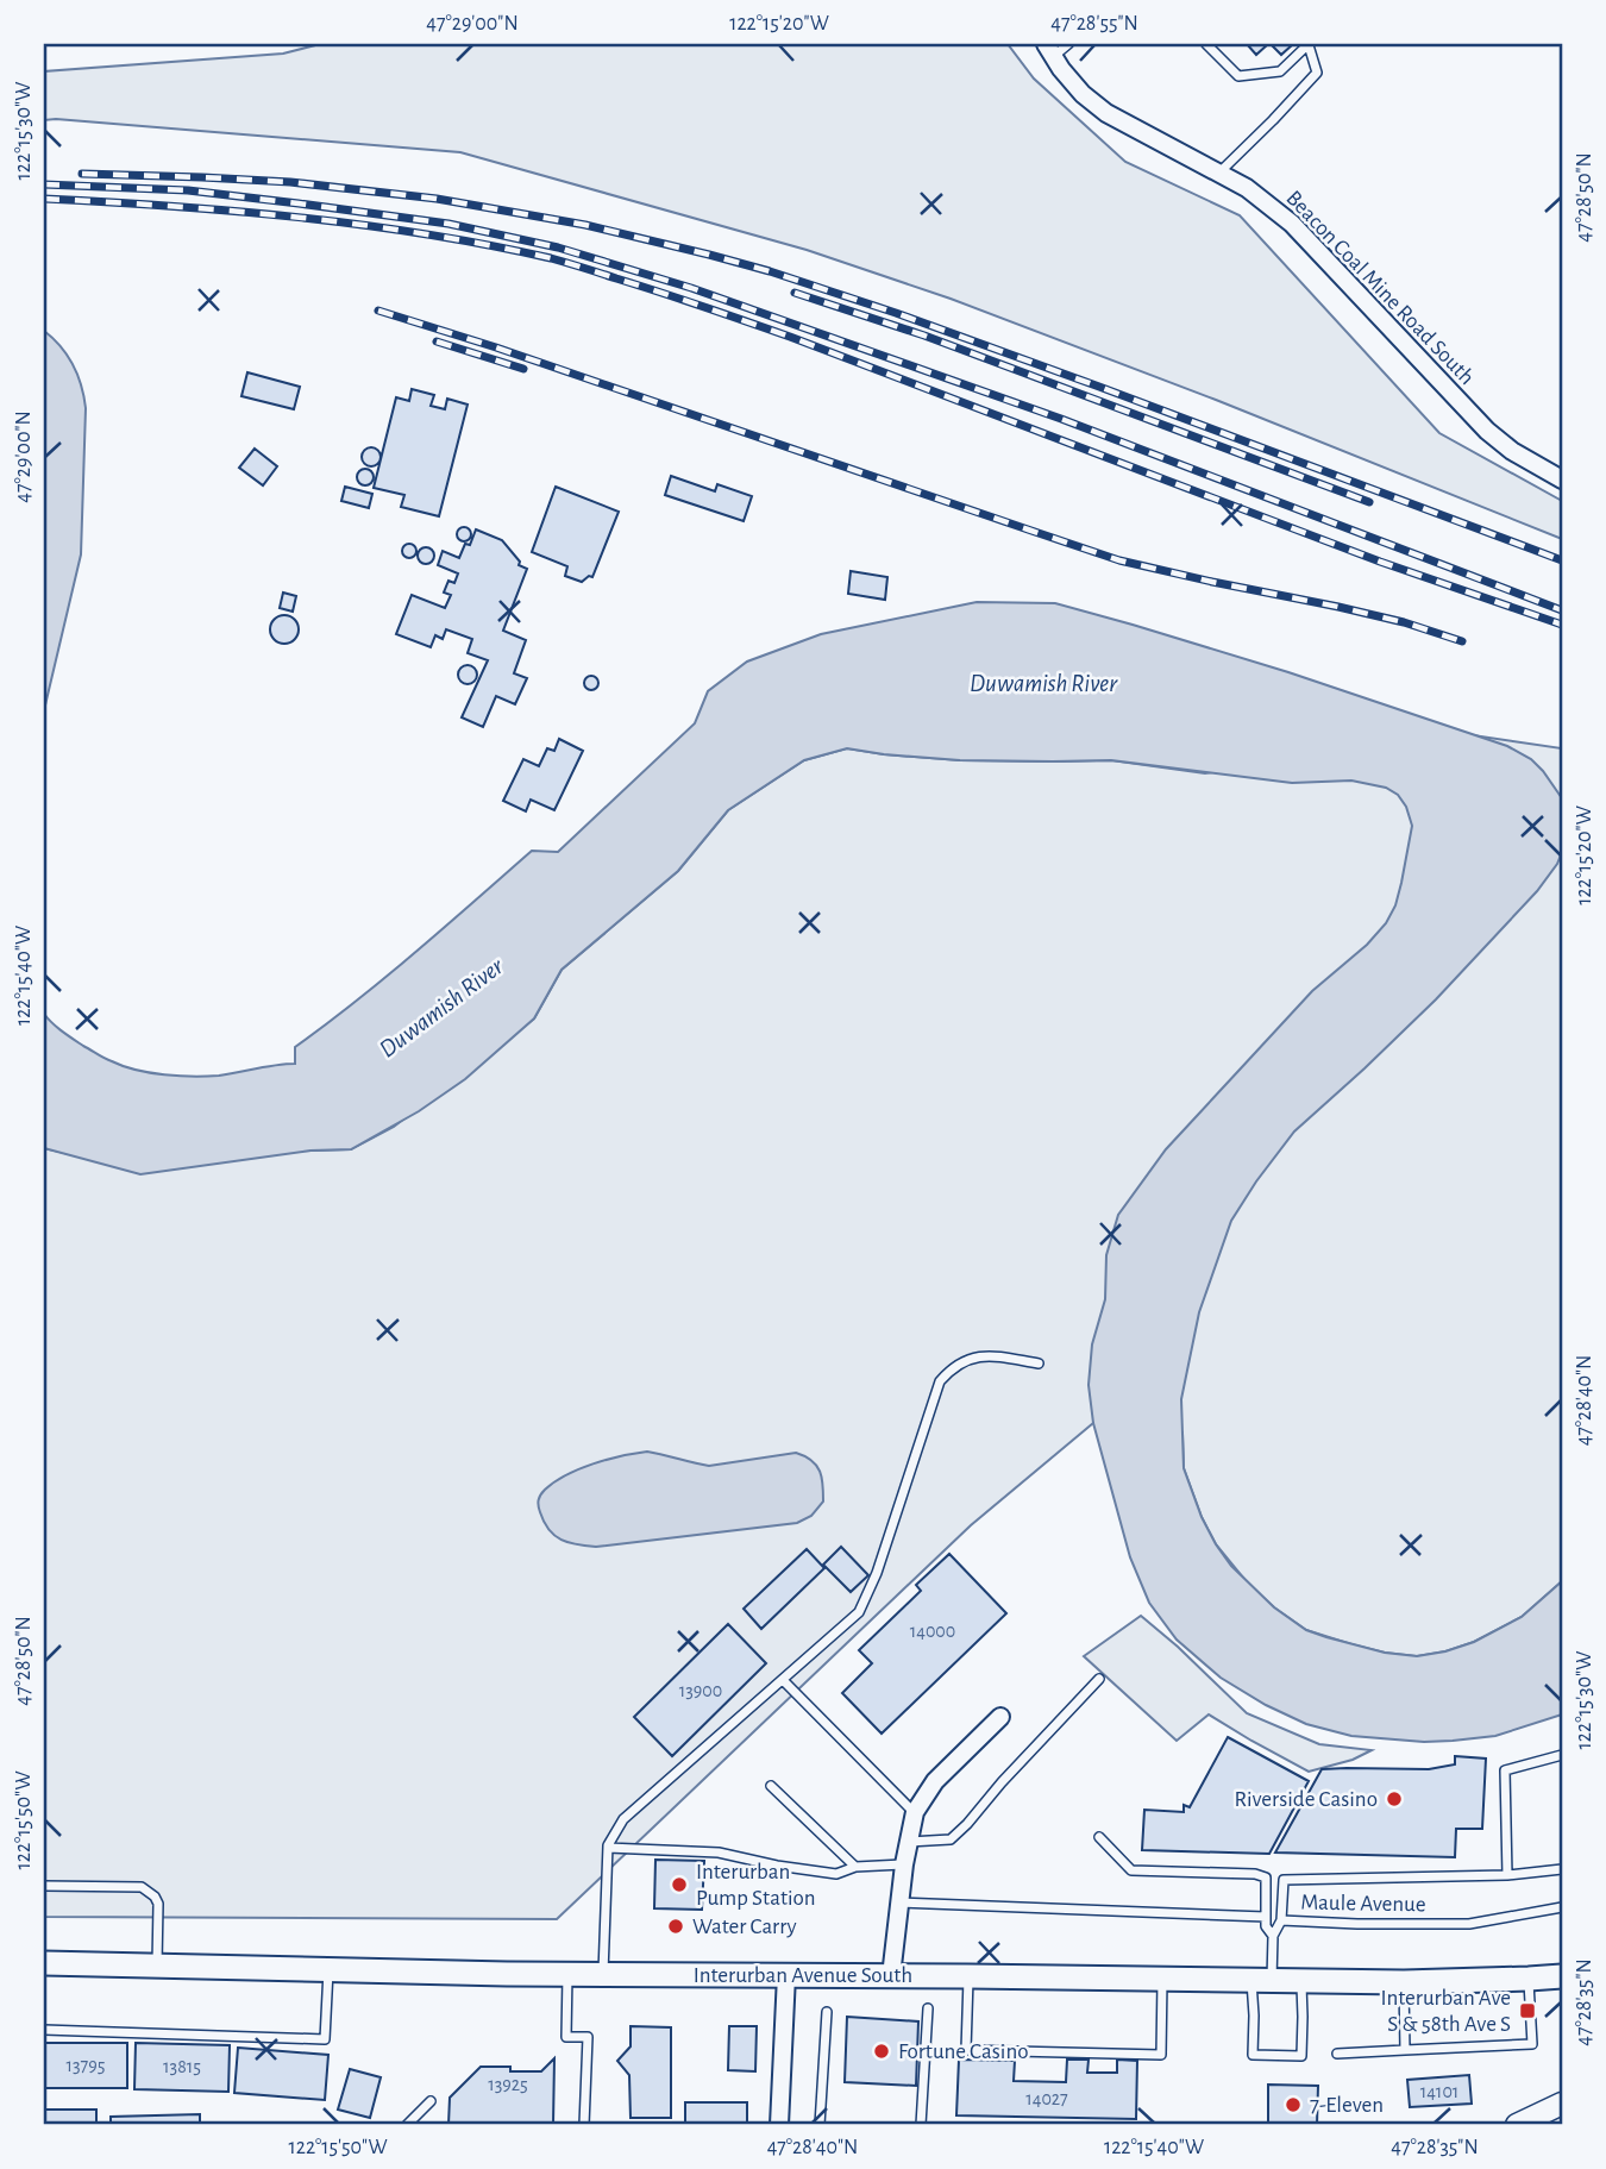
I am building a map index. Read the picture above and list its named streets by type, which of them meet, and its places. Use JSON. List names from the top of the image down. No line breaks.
{"streets":{"main road":["Interurban Avenue South"],"street":["Beacon Coal Mine Road South"],"lane":["Maule Avenue"]},"water":["Duwamish River"],"places":{"other":["Riverside Casino","Interurban Pump Station","Water Carry","Fortune Casino","7-Eleven"],"transit":["Interurban Ave S & 58th Ave S"]},"house_numbers":["14000","13900","13795","13815","13925","14101","14027"],"coordinates":["47°29'00\"N","122°15'20\"W","47°28'55\"N","122°15'30\"W","47°28'50\"N","122°15'40\"W","47°28'40\"N","122°15'50\"W","47°28'35\"N"]}
